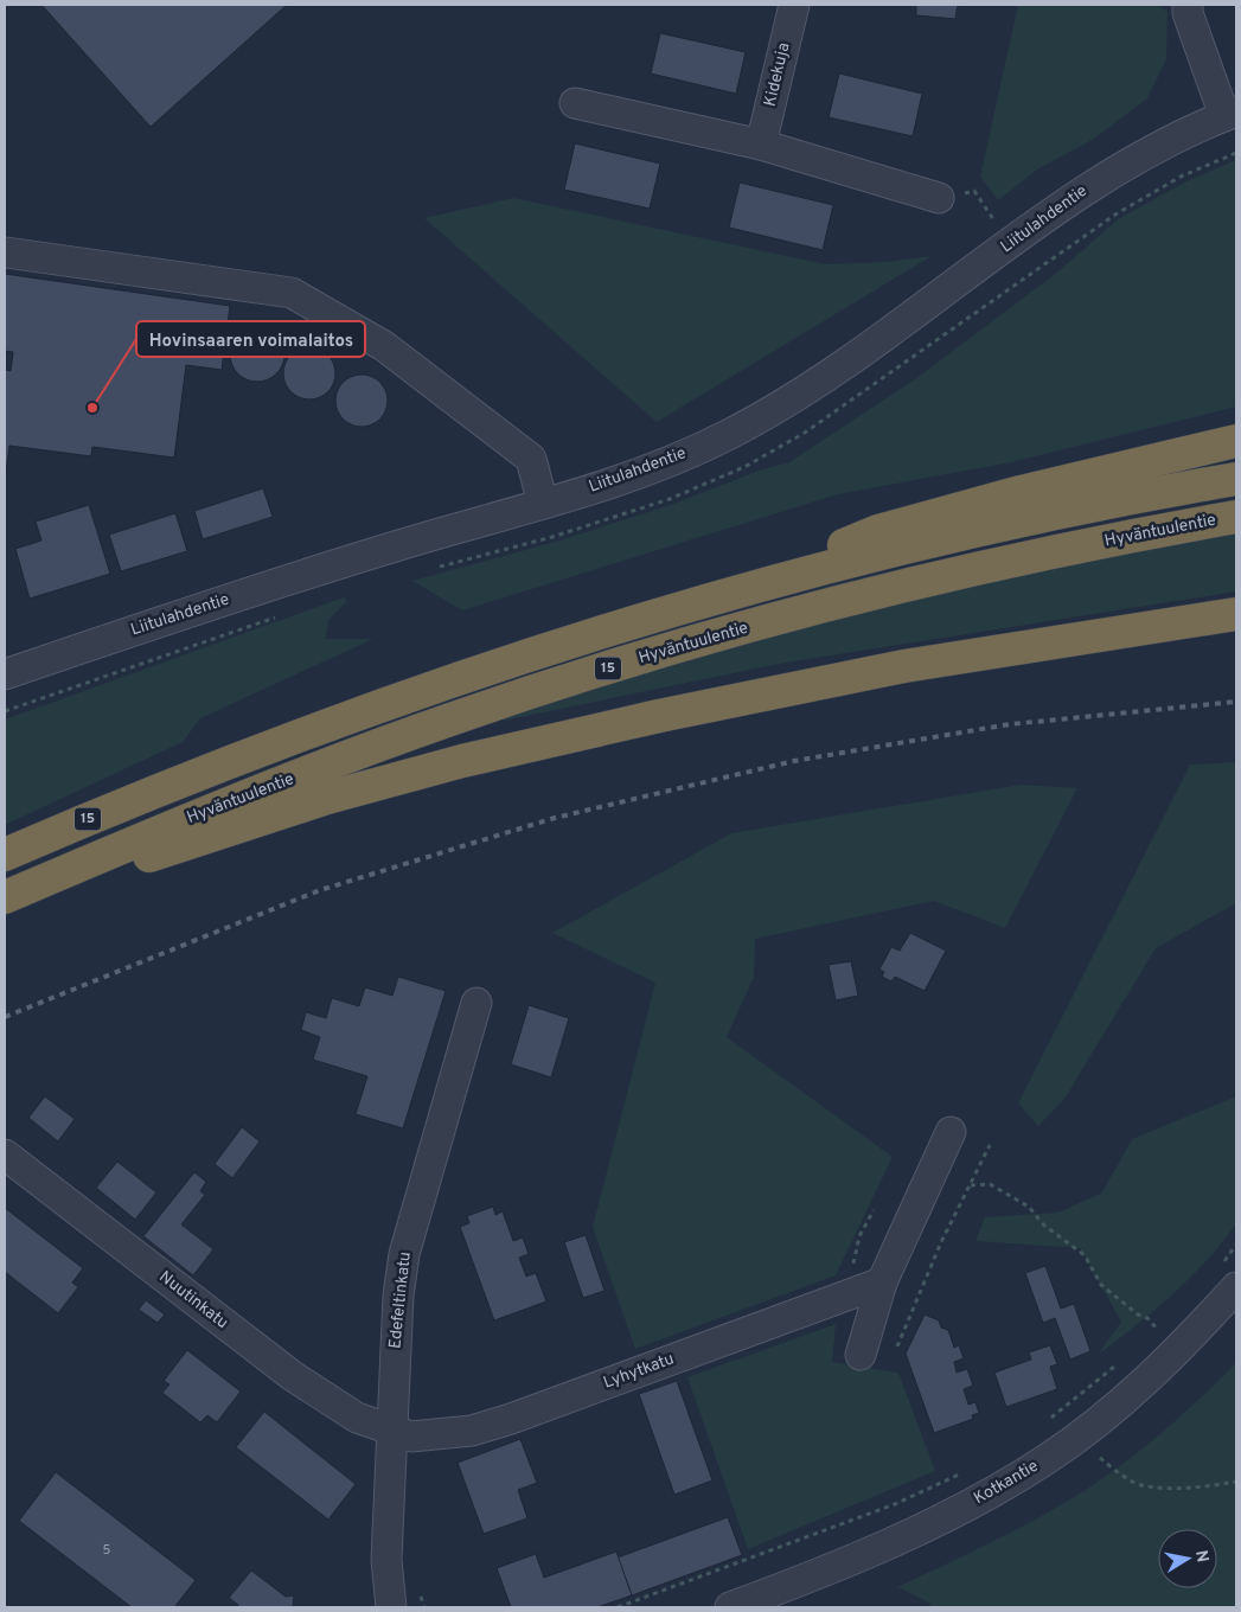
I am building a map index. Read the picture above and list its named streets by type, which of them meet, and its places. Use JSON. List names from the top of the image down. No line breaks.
{"streets":{"highway":["Hyväntuulentie","15"],"street":["Kidekuja","Liitulahdentie","Nuutinkatu","Edefeltinkatu","Lyhytkatu","Kotkantie"]},"crossings":[["Nuutinkatu","Edefeltinkatu"],["Nuutinkatu","Lyhytkatu"],["Edefeltinkatu","Lyhytkatu"]],"places":["Hovinsaaren voimalaitos"],"house_numbers":["5"],"north":"right"}
